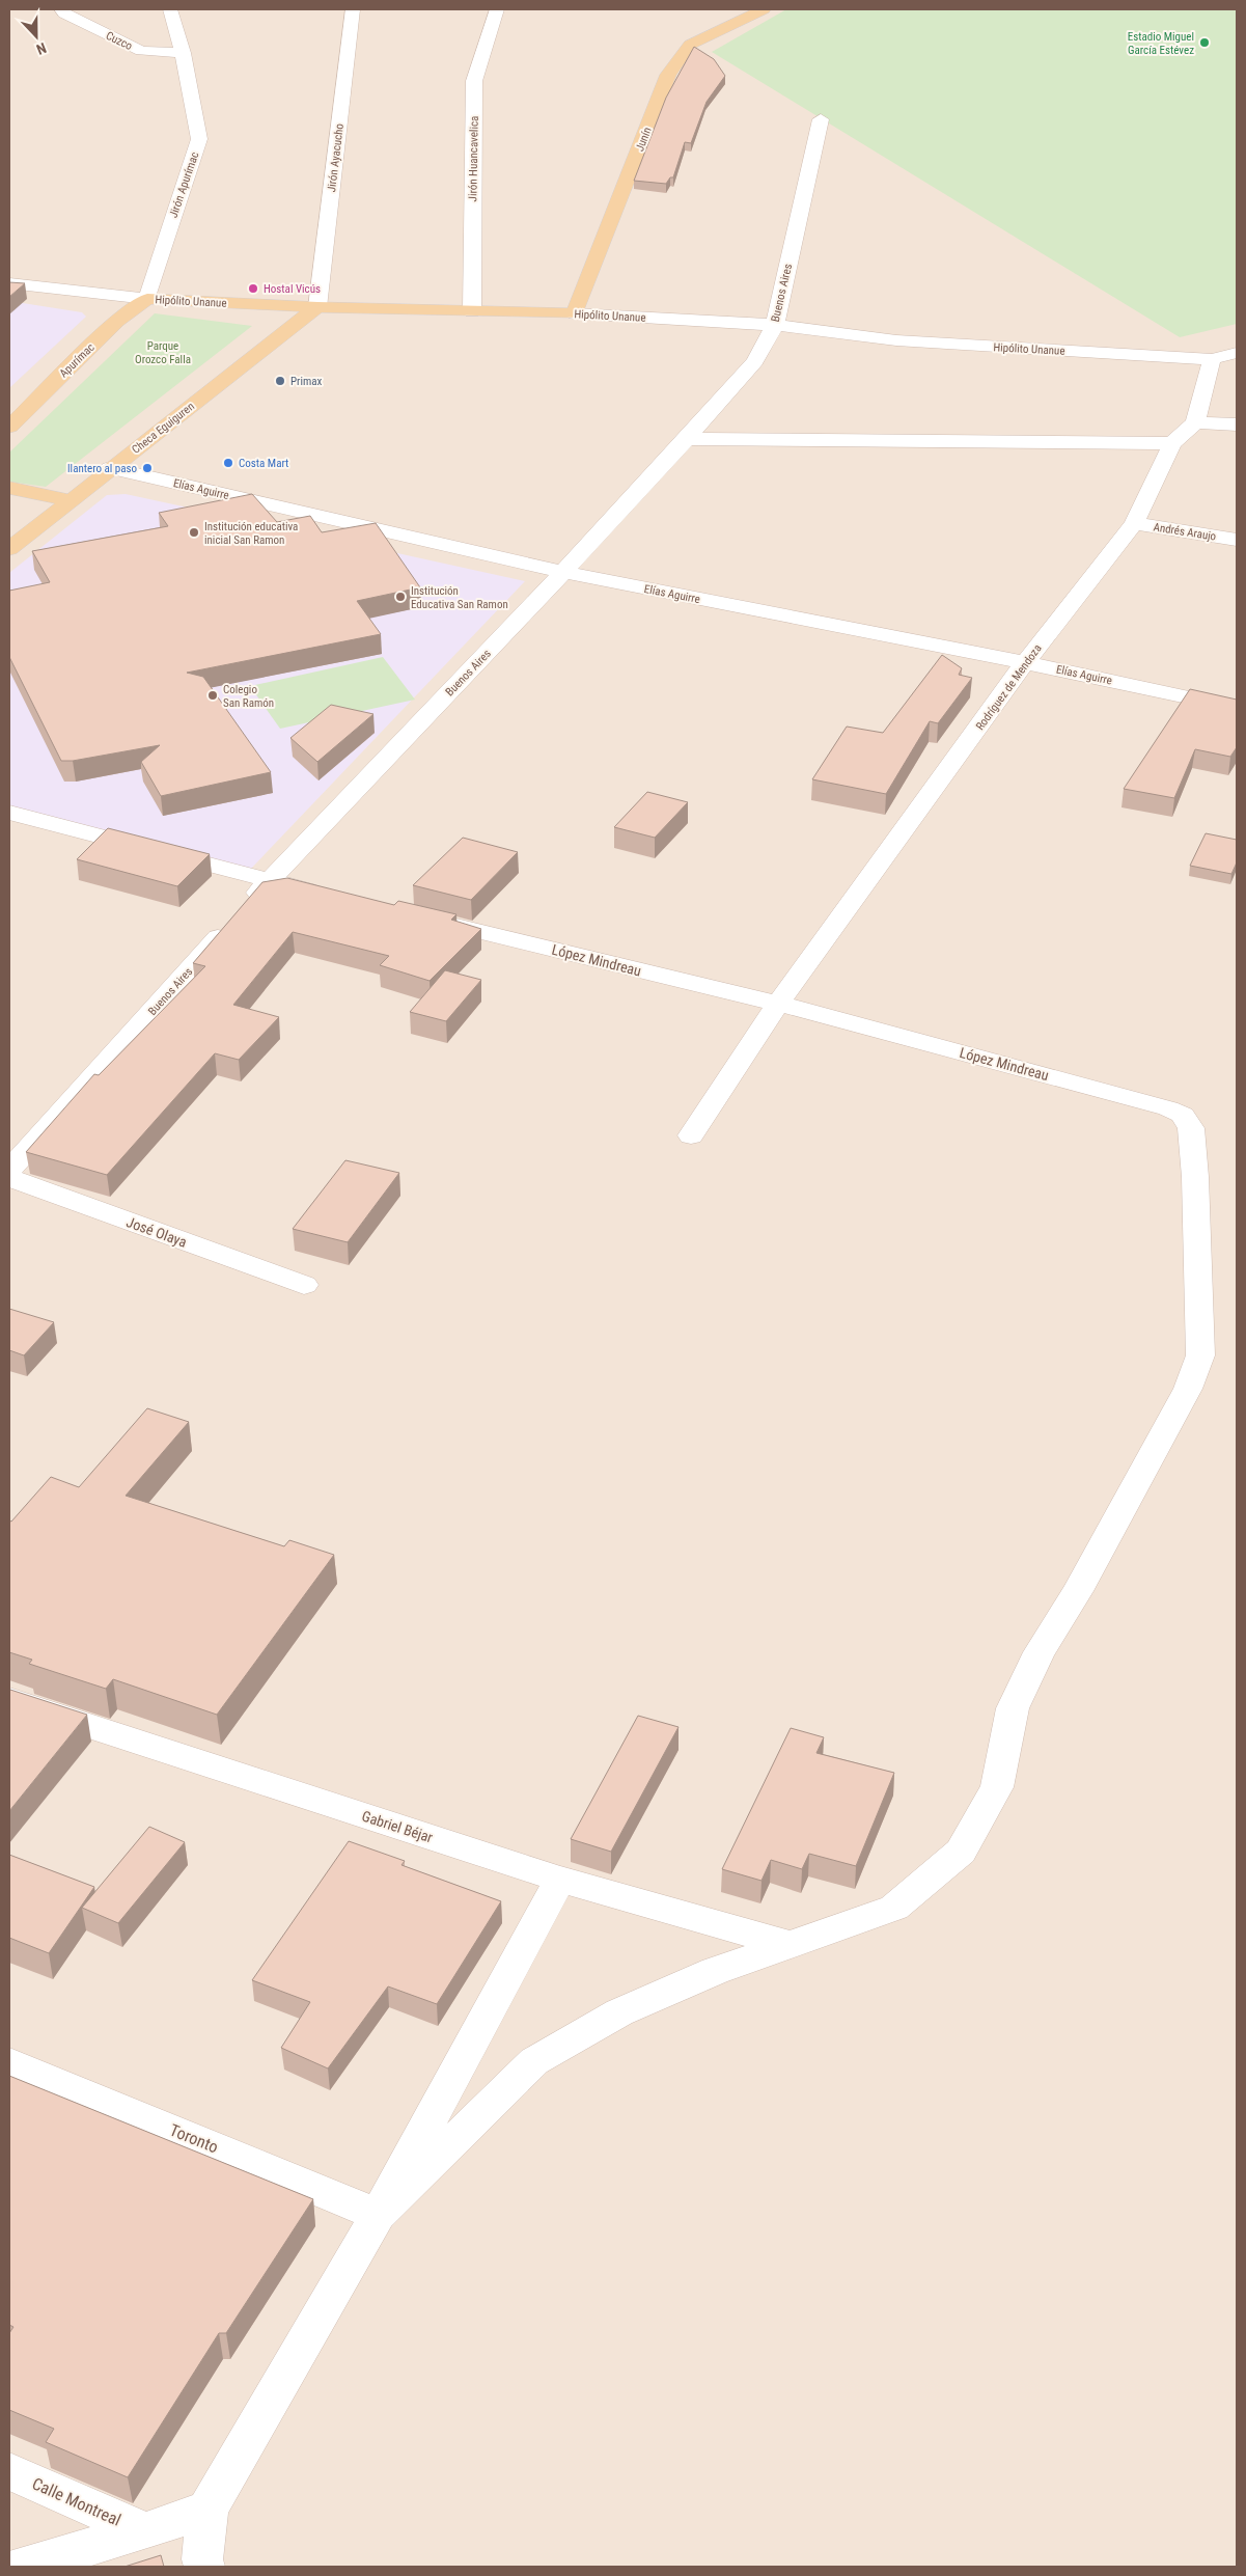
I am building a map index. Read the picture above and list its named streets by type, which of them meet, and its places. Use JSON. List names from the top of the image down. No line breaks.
{"streets":{"main road":["Junín","Hipólito Unanue","Apurímac","Checa Eguiguren"],"street":["Cuzco","Jirón Ayacucho","Jirón Huancavelica","Jirón Apurímac","Buenos Aires","Elías Aguirre","Andrés Araujo","Rodríguez de Mendoza","López Mindreau","José Olaya","Gabriel Béjar","Toronto","Calle Montreal"]},"crossings":[["Cuzco","Jirón Apurímac"],["Junín","Hipólito Unanue"],["Jirón Ayacucho","Hipólito Unanue"],["Jirón Ayacucho","Checa Eguiguren"],["Jirón Huancavelica","Hipólito Unanue"],["Jirón Apurímac","Hipólito Unanue"],["Jirón Apurímac","Apurímac"],["Buenos Aires","Hipólito Unanue"],["Buenos Aires","Elías Aguirre"],["Hipólito Unanue","Apurímac"],["Hipólito Unanue","Checa Eguiguren"],["Checa Eguiguren","Elías Aguirre"],["Elías Aguirre","Rodríguez de Mendoza"],["Andrés Araujo","Rodríguez de Mendoza"],["Rodríguez de Mendoza","López Mindreau"],["López Mindreau","Gabriel Béjar"]],"parks":["Parque Orozco Falla"],"places":["Estadio Miguel García Estévez","Hostal Vicús","Primax","Costa Mart","llantero al paso","Institución educativa inicial San Ramon","Institución Educativa San Ramon","Colegio San Ramón"],"north":"bottom"}
